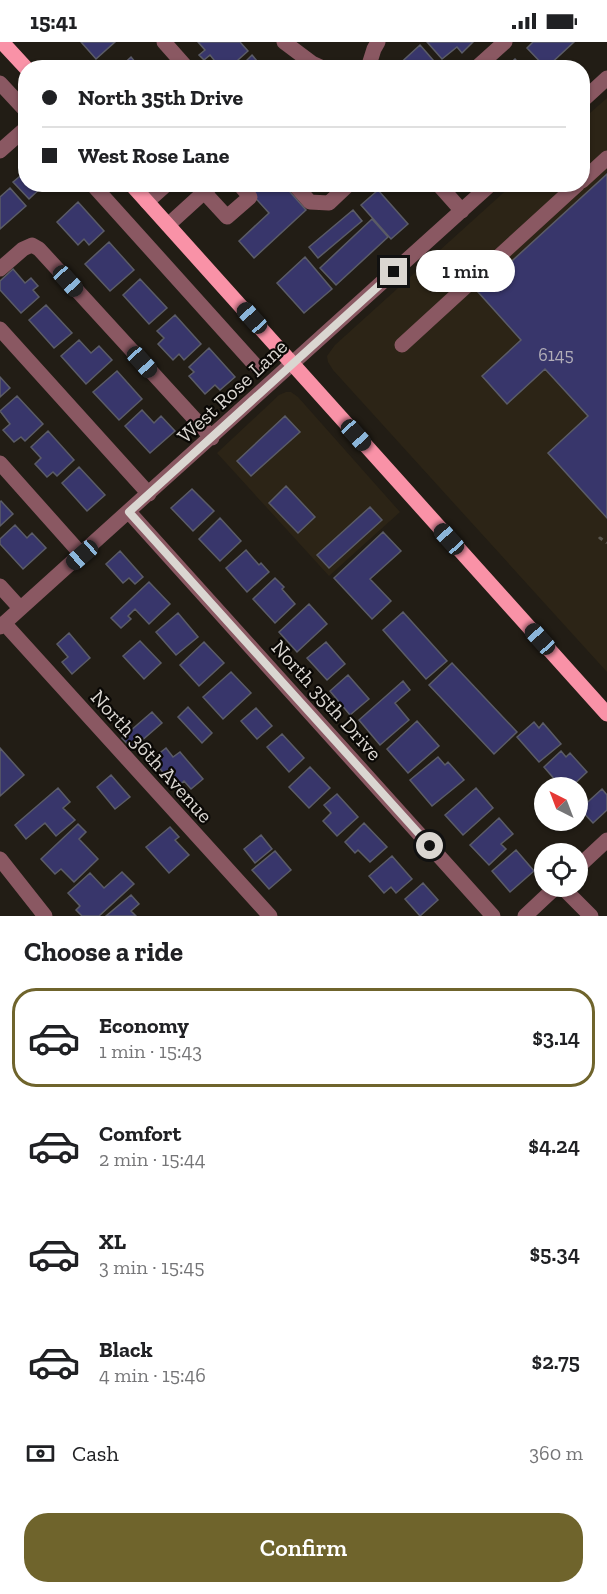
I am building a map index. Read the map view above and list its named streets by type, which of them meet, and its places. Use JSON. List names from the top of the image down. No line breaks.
{"streets":{"street":["West Rose Lane","North 35th Drive","North 36th Avenue"]},"crossings":[["West Rose Lane","North 35th Drive"],["West Rose Lane","North 36th Avenue"]],"house_numbers":["6145"],"north":"top left","page":{"status":"15:41","banner":["North 35th Drive","West Rose Lane"],"bubble":"1 min","heading":"Choose a ride","list":[{"name":"Economy","note":"1 min · 15:43","value":"$3.14"},{"name":"Comfort","note":"2 min · 15:44","value":"$4.24"},{"name":"XL","note":"3 min · 15:45","value":"$5.34"},{"name":"Black","note":"4 min · 15:46","value":"$2.75"}],"pay":["Cash","360 m"],"buttons":"Confirm"}}
